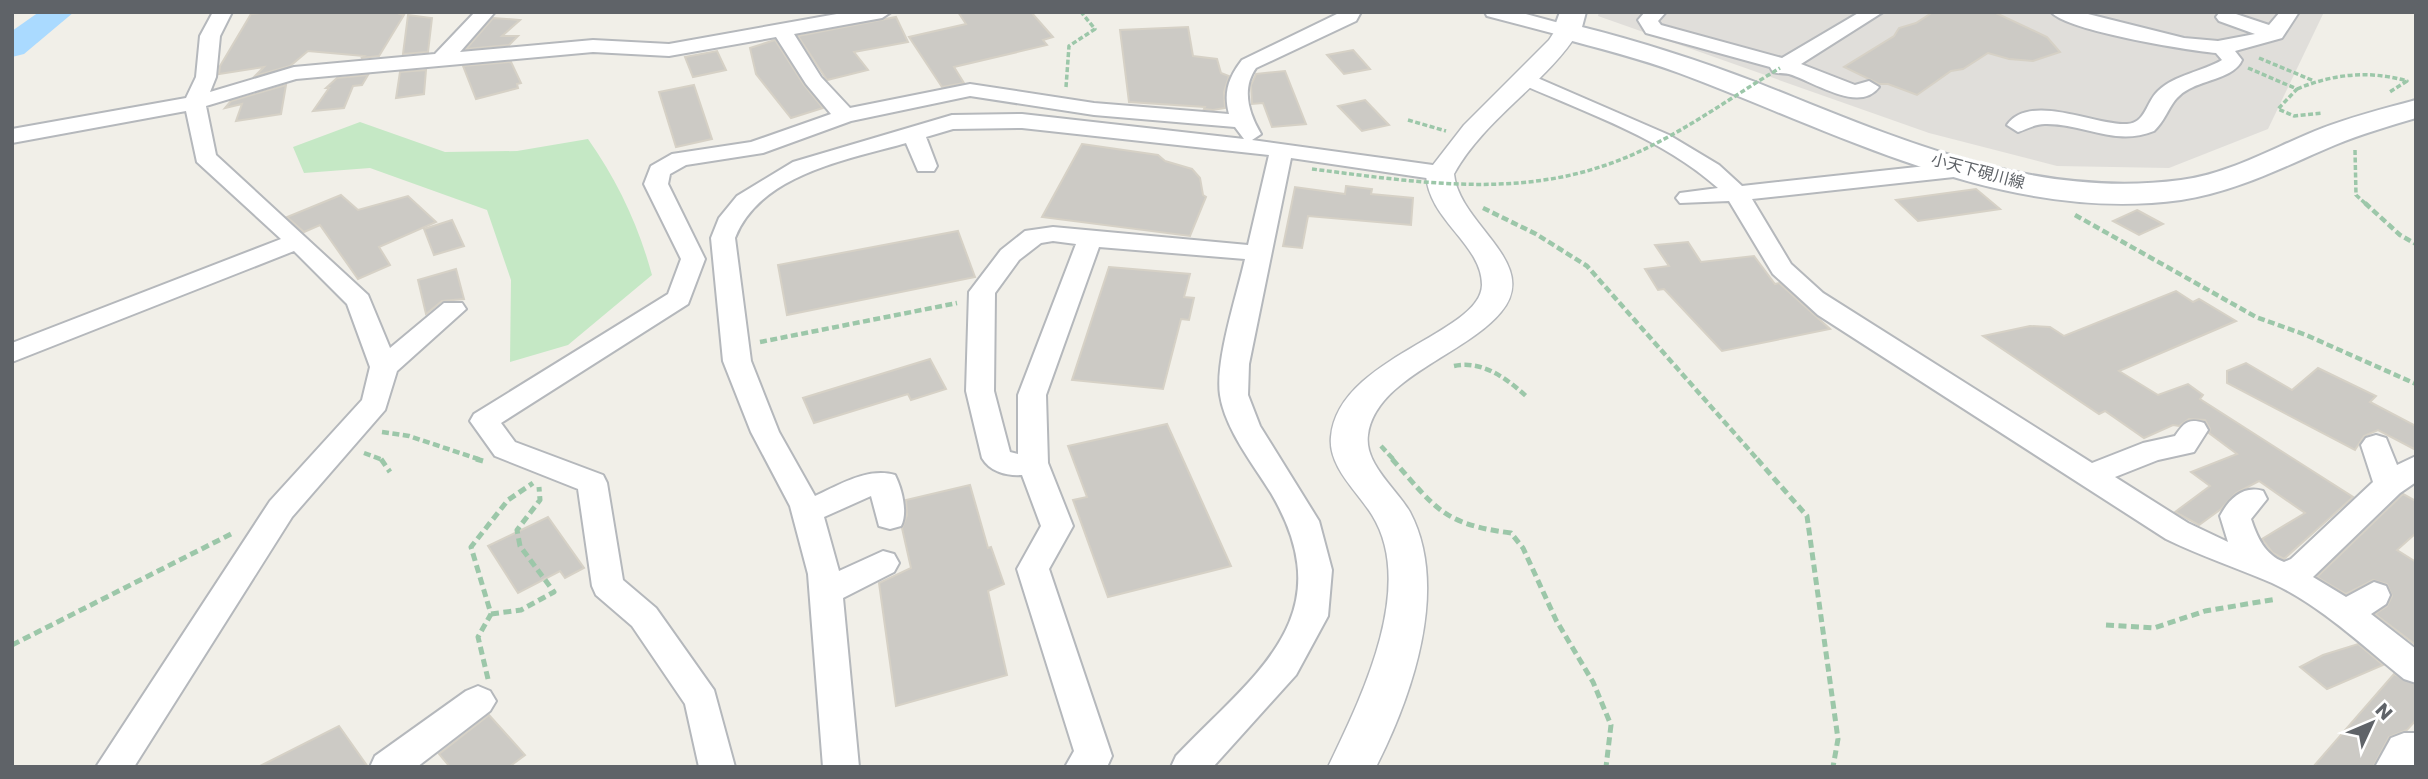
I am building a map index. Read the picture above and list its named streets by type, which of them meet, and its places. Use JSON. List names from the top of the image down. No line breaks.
{"streets":{"main road":["小天下硯川線"]},"north":"top right"}
